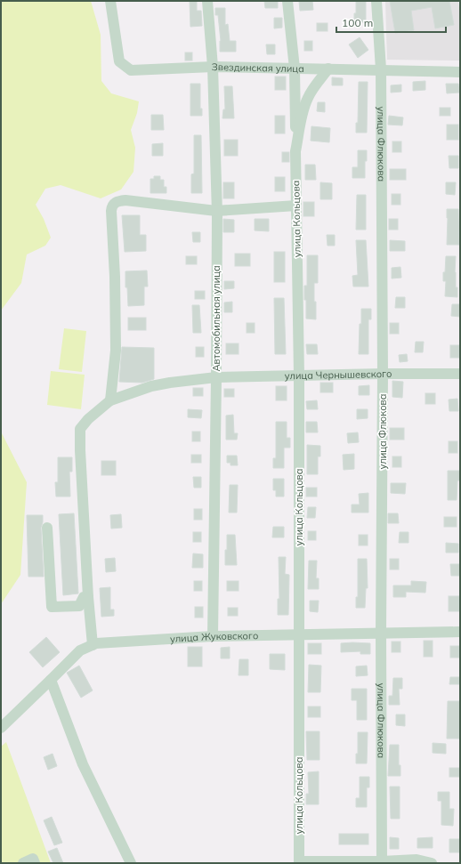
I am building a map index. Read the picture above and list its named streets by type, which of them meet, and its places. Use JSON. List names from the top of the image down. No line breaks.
{"streets":{"street":["Звездинская улица","улица Флюкова","улица Кольцова","Автомобильная улица","улица Чернышевского","улица Жуковского"]},"crossings":[["Звездинская улица","улица Флюкова"],["Звездинская улица","улица Кольцова"],["Звездинская улица","Автомобильная улица"],["улица Флюкова","улица Чернышевского"],["улица Флюкова","улица Жуковского"],["улица Кольцова","улица Чернышевского"],["улица Кольцова","улица Жуковского"],["Автомобильная улица","улица Чернышевского"],["Автомобильная улица","улица Жуковского"]],"scale_bar":"100 m"}
